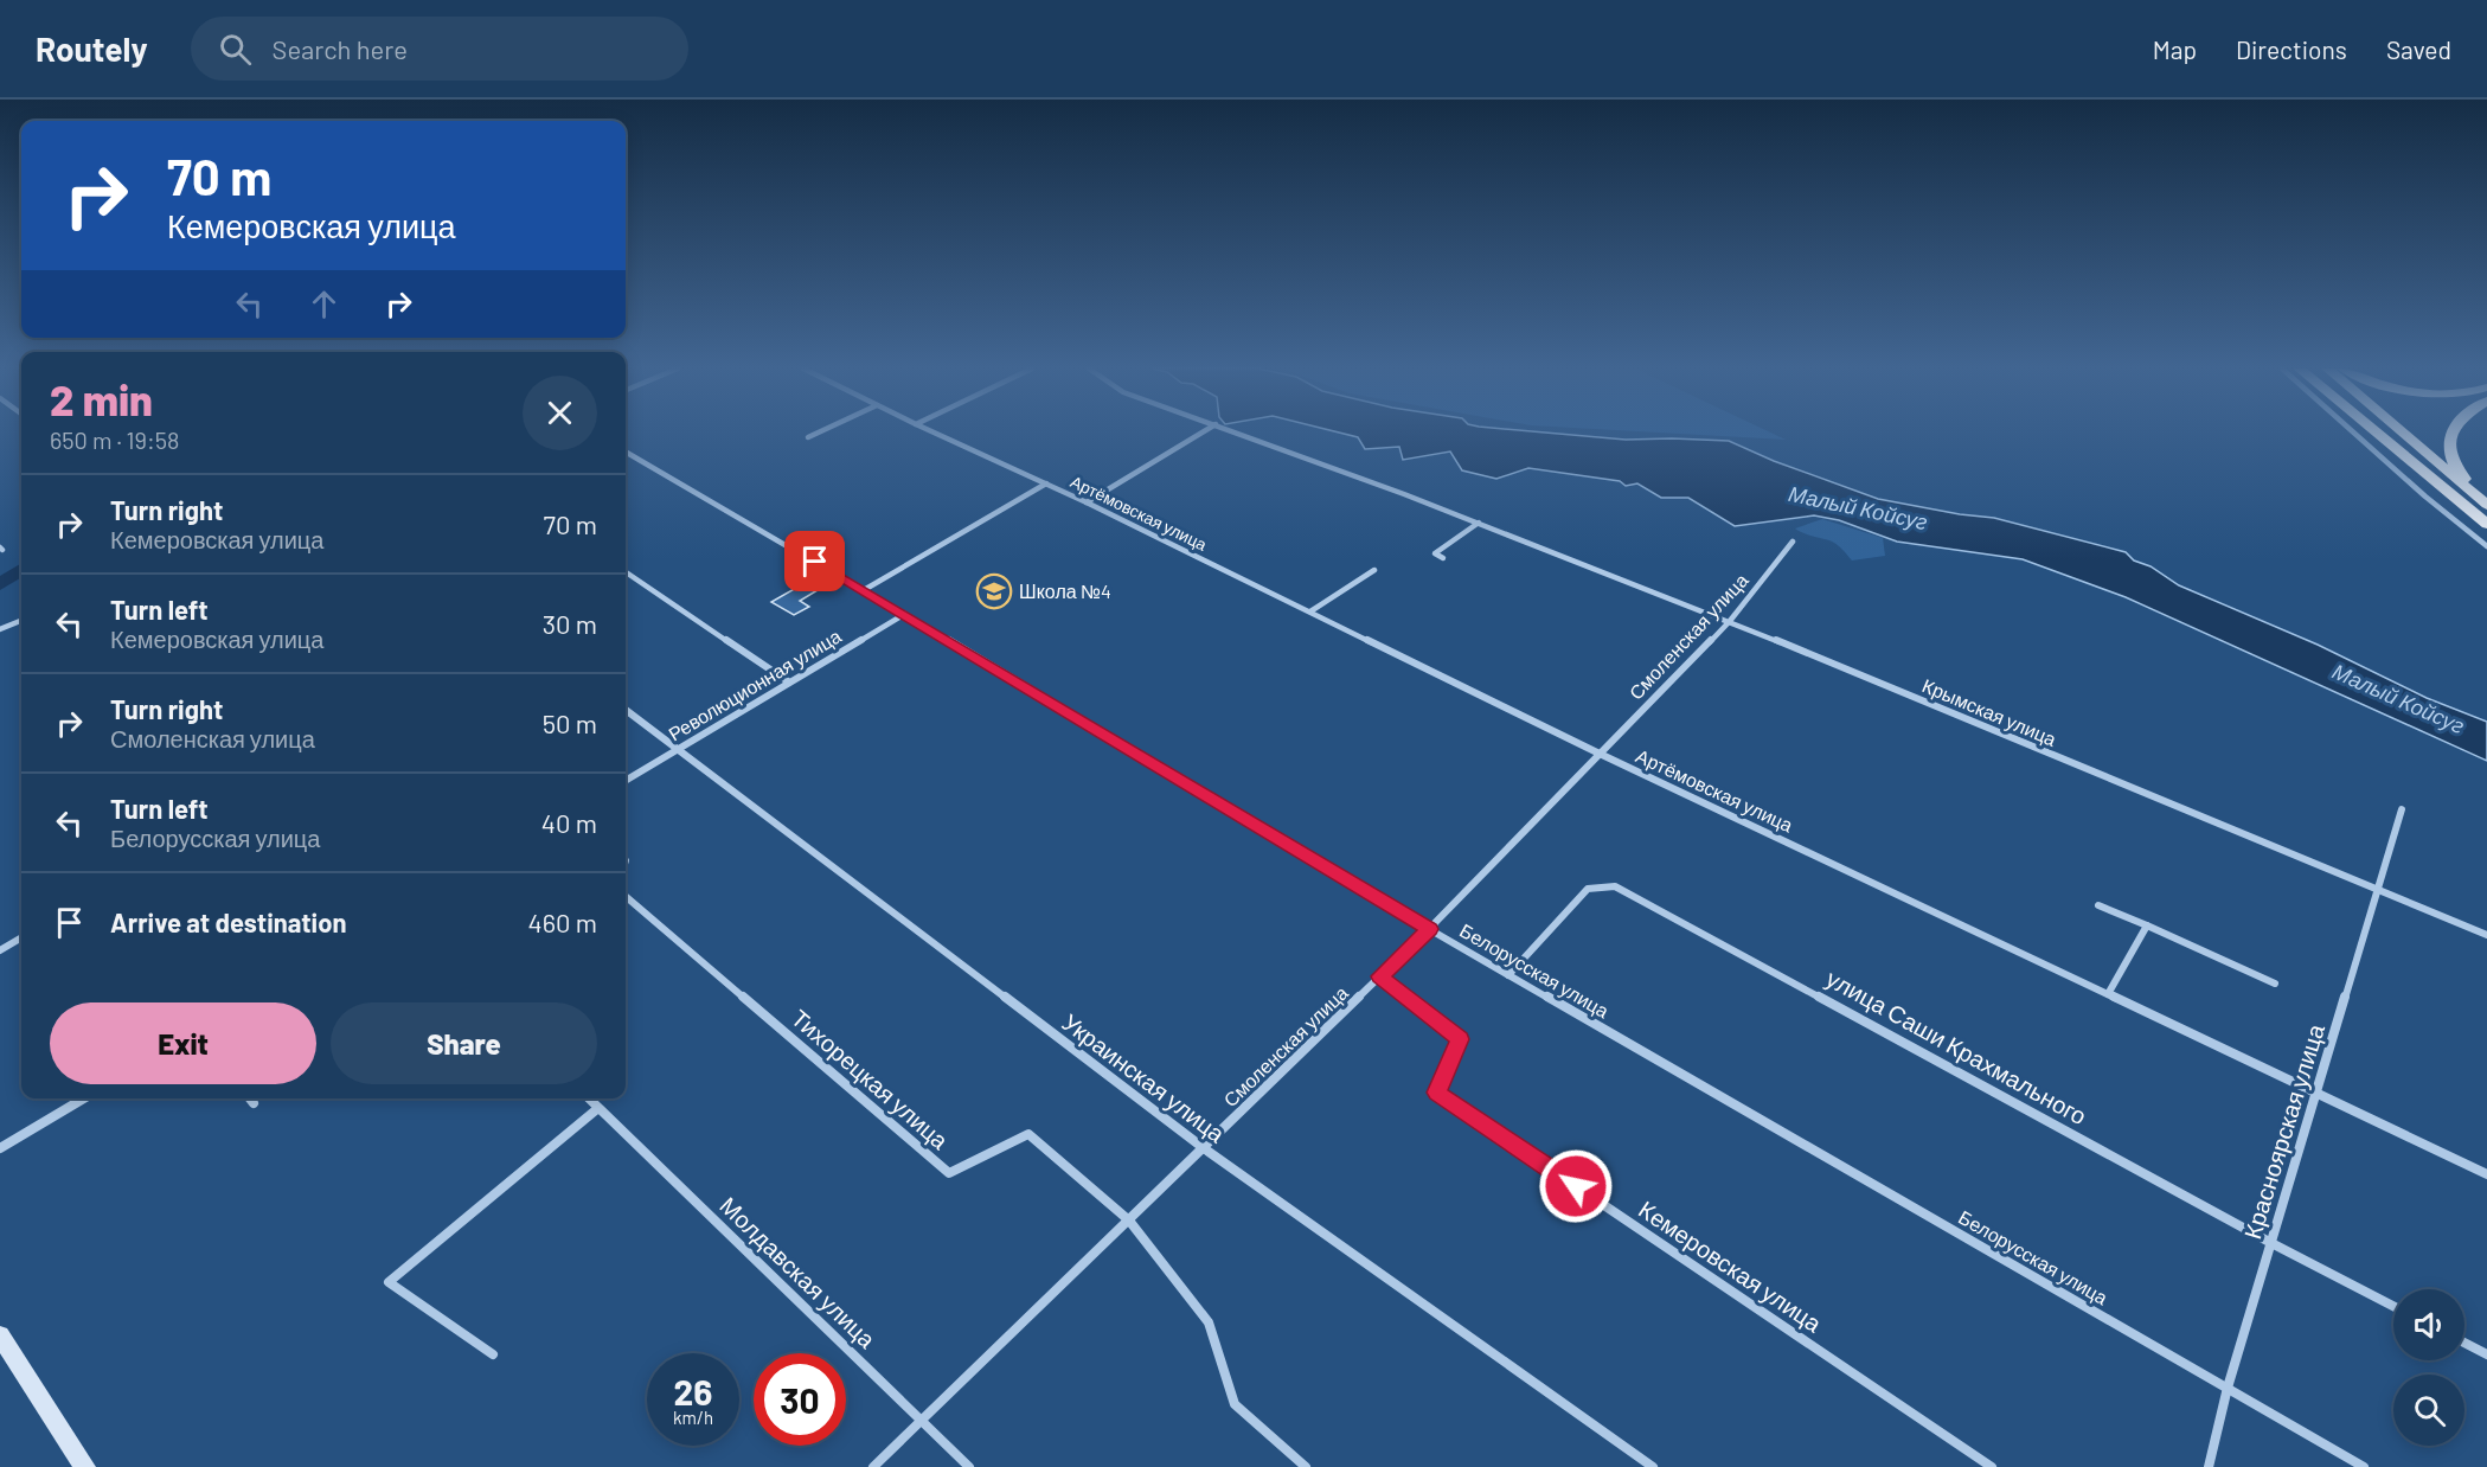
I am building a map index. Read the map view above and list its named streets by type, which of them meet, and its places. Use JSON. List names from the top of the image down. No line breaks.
{"streets":{"street":["Артёмовская улица","Смоленская улица","Революционная улица","Крымская улица","Белорусская улица","улица Саши Крахмального","Украинская улица","Тихорецкая улица","Красноярская улица","Кемеровская улица","Молдавская улица"]},"crossings":[["Артёмовская улица","Смоленская улица"],["Артёмовская улица","Красноярская улица"],["Смоленская улица","Крымская улица"],["Смоленская улица","Белорусская улица"],["Смоленская улица","Украинская улица"],["Смоленская улица","Тихорецкая улица"],["Смоленская улица","Кемеровская улица"],["Смоленская улица","Молдавская улица"],["Революционная улица","Белорусская улица"],["Революционная улица","Украинская улица"],["Крымская улица","Красноярская улица"],["Белорусская улица","улица Саши Крахмального"],["Белорусская улица","Красноярская улица"],["улица Саши Крахмального","Красноярская улица"]],"water":["Малый Койсуг"],"places":{"school or university":["Школа №4"]},"page":{"header":"Routely","search":"Search here","nav":["Map","Directions","Saved"],"turn":["70 m","Кемеровская улица"],"heading":["2 min","650 m · 19:58"],"list":[{"name":"Turn right","note":"Кемеровская улица","value":"70 m"},{"name":"Turn left","note":"Кемеровская улица","value":"30 m"},{"name":"Turn right","note":"Смоленская улица","value":"50 m"},{"name":"Turn left","note":"Белорусская улица","value":"40 m"},{"name":"Arrive at destination","value":"460 m"}],"buttons":["Exit","Share"],"speed":"26 km/h","limit":"30"}}
